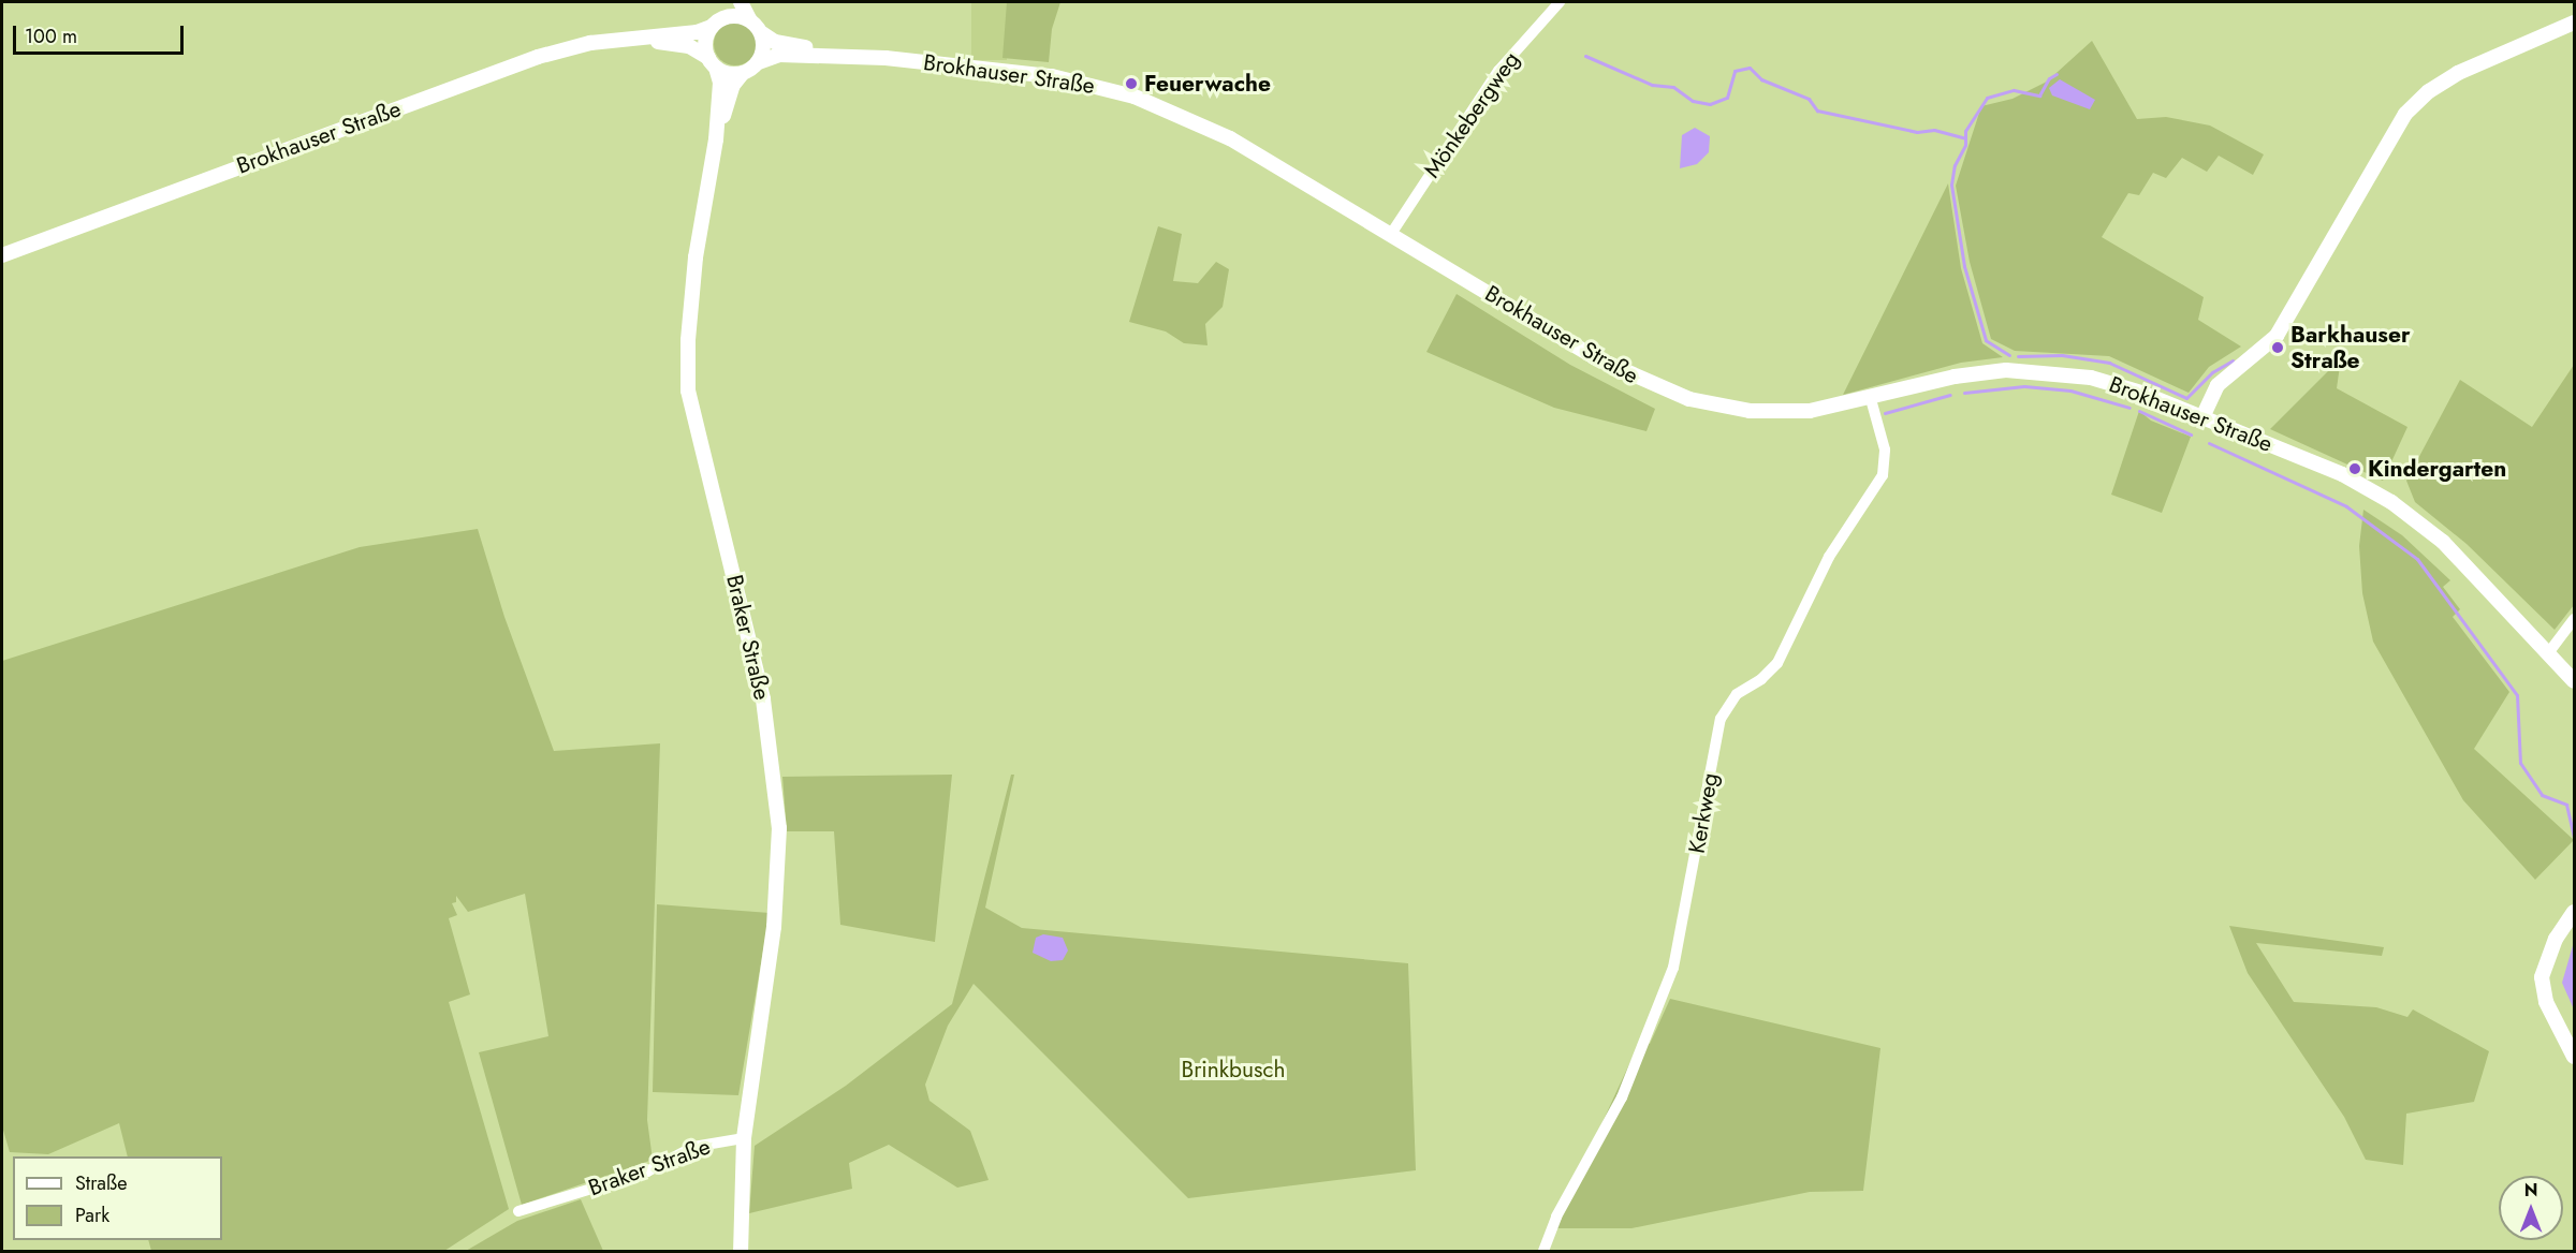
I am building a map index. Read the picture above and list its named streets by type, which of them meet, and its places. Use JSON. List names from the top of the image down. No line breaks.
{"streets":{"street":["Brokhauser Straße","Mönkebergweg","Braker Straße","Kerkweg"]},"crossings":[["Brokhauser Straße","Mönkebergweg"],["Brokhauser Straße","Braker Straße"],["Brokhauser Straße","Kerkweg"]],"parks":["Brinkbusch"],"places":["Feuerwache","Barkhauser Straße","Kindergarten"],"legend":["Straße","Park"],"scale_bar":"100 m","north":"top"}
